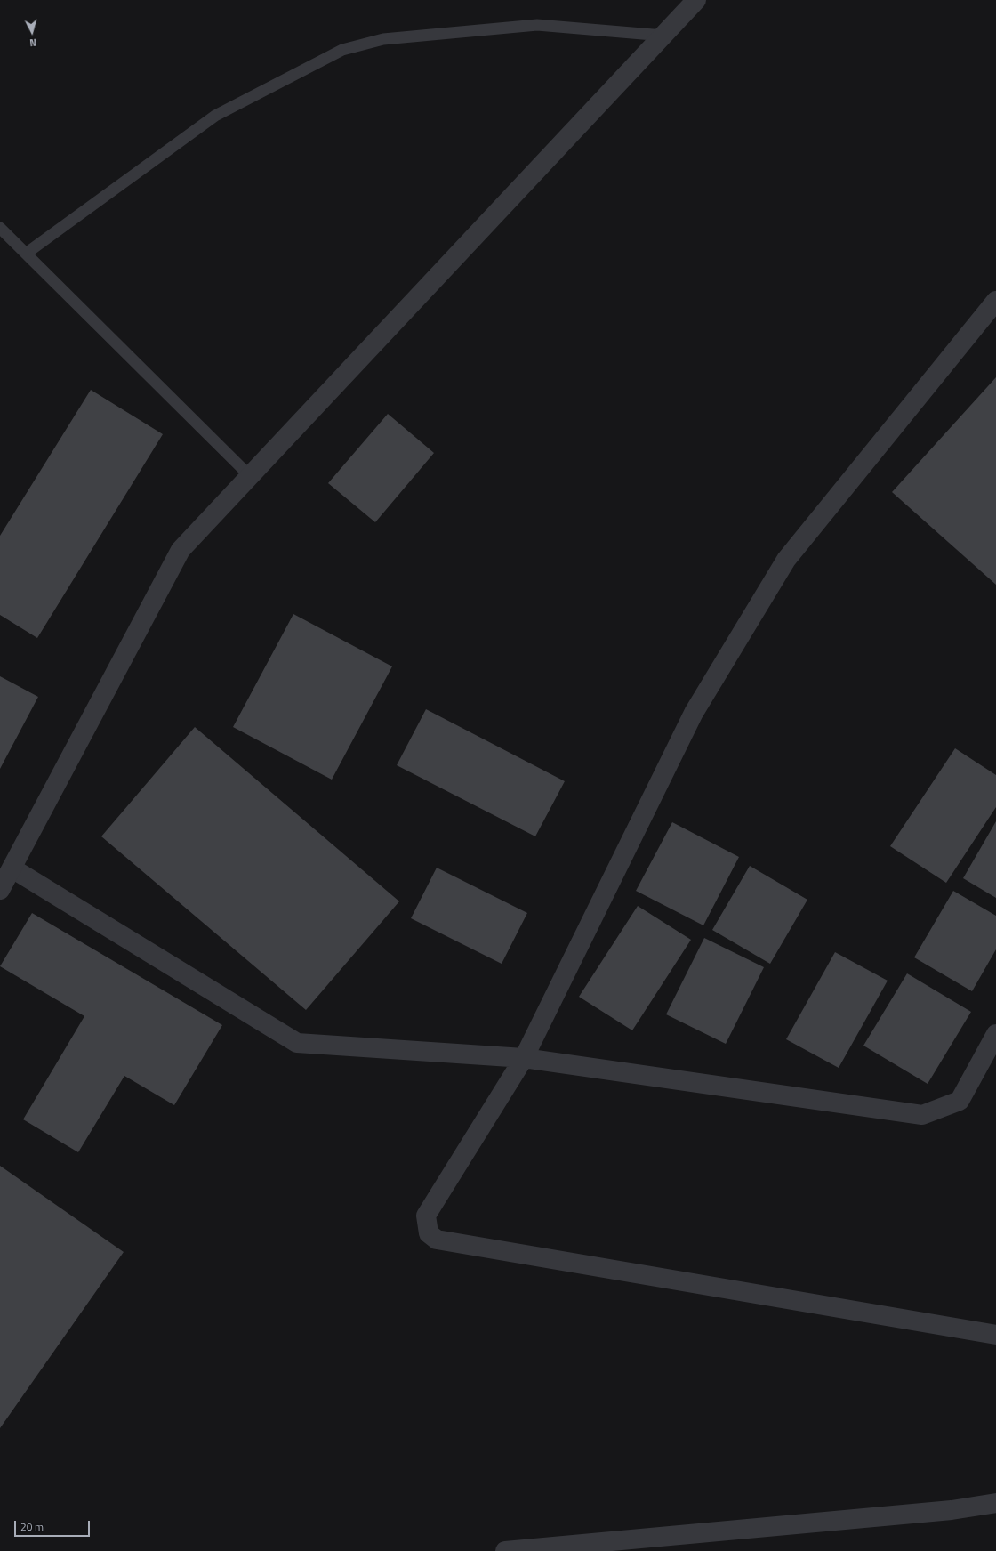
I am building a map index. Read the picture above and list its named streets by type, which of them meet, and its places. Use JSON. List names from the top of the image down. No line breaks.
{"scale_bar":"20 m","north":"bottom"}
